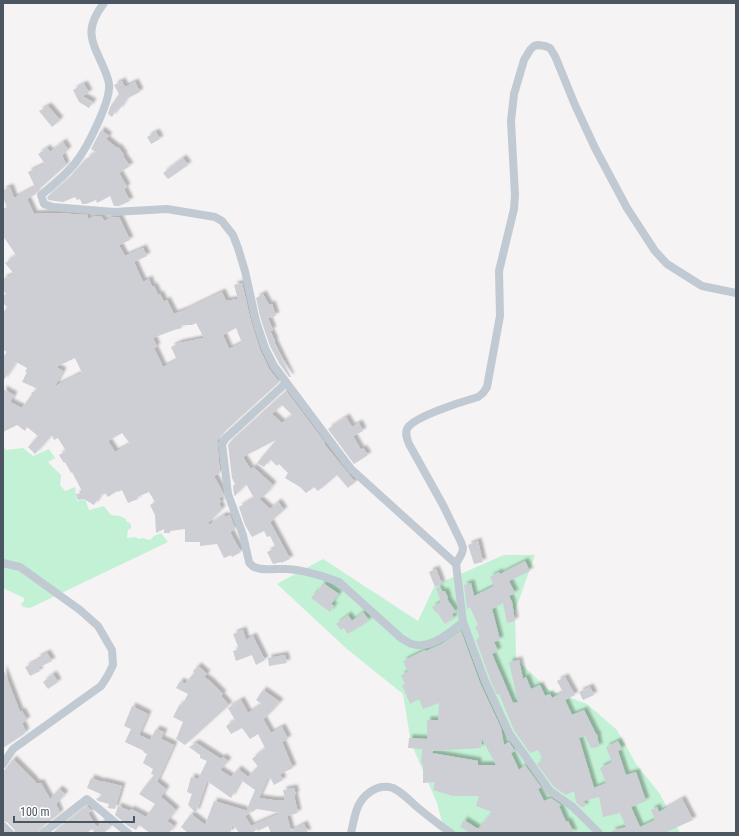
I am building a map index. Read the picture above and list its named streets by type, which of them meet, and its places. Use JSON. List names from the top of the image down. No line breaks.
{"scale_bar":"100 m"}
